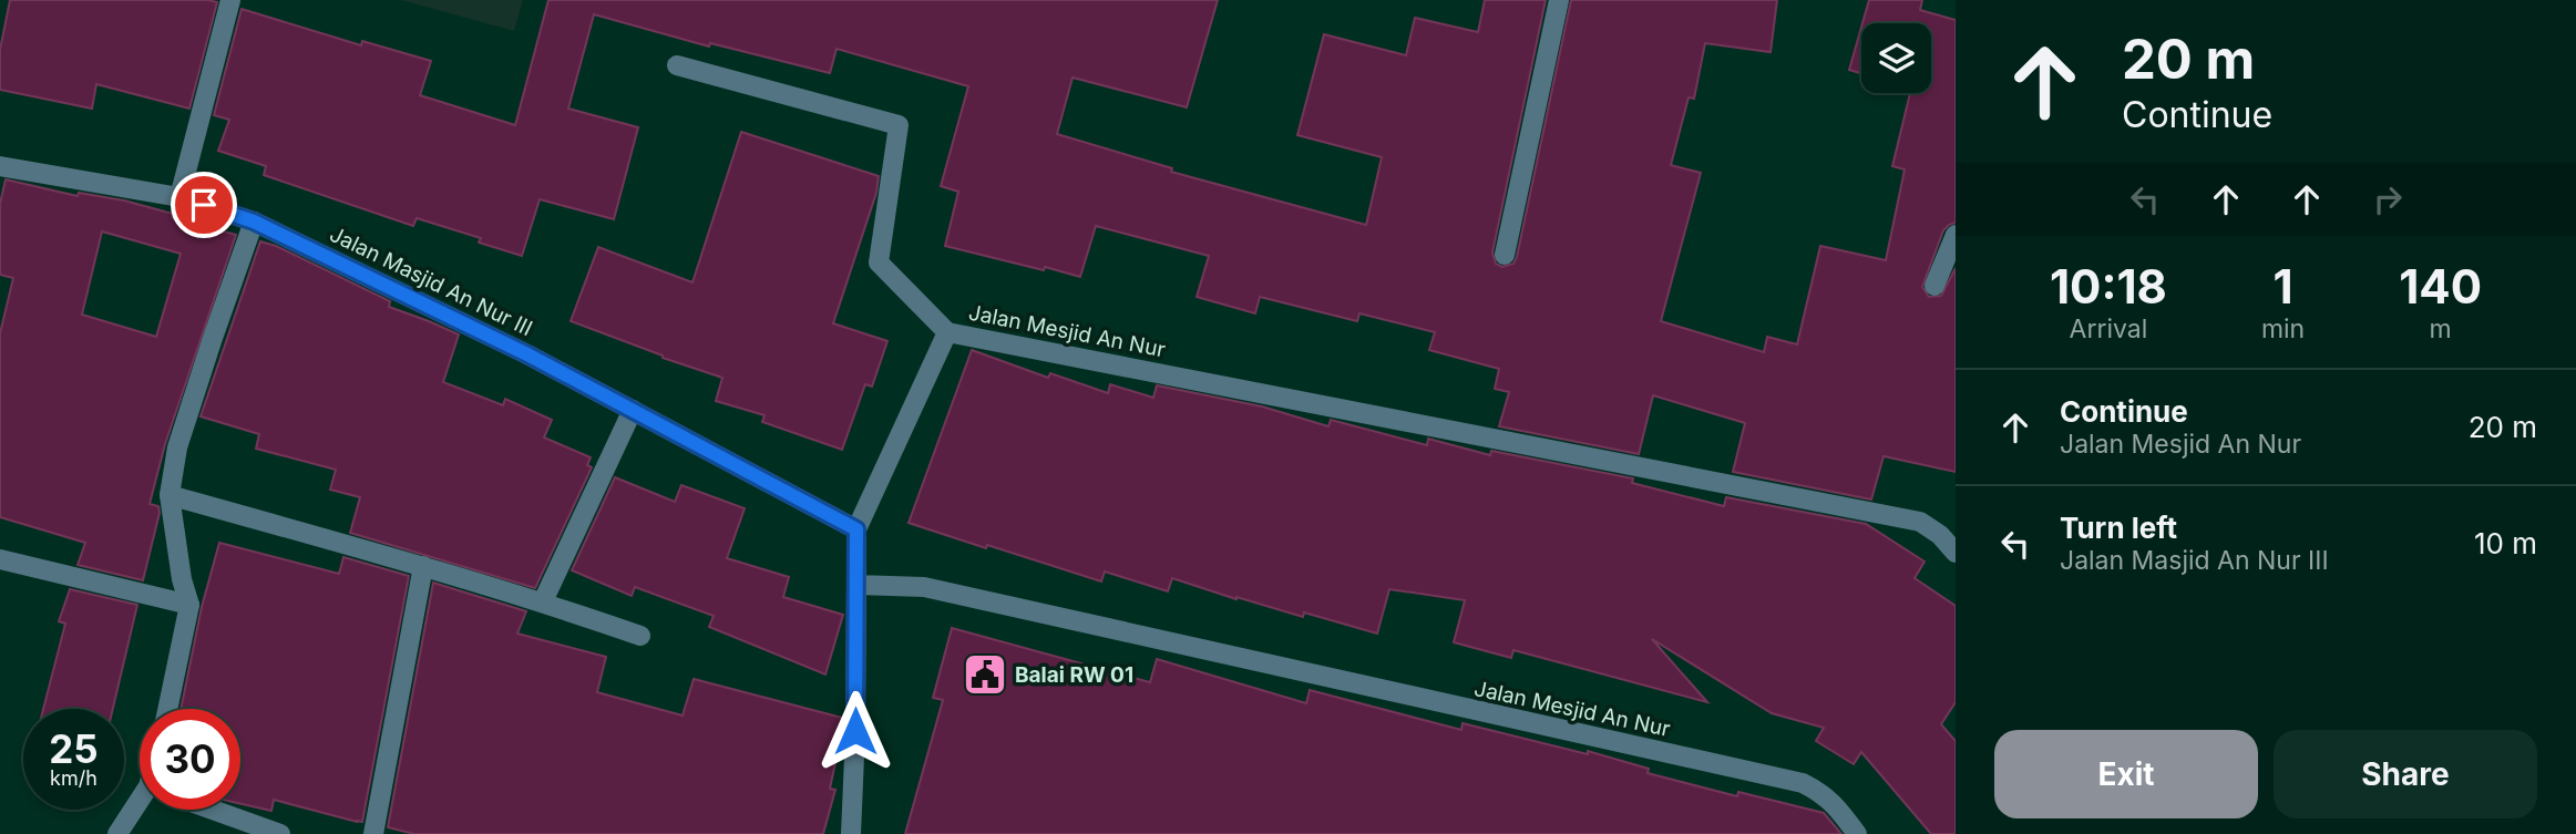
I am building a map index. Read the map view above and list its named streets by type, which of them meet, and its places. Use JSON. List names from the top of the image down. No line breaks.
{"streets":{"street":["Jalan Masjid An Nur III","Jalan Mesjid An Nur"]},"crossings":[["Jalan Masjid An Nur III","Jalan Mesjid An Nur"]],"places":{"public building":["Balai RW 01"]},"page":{"turn":["20 m","Continue"],"eta":["10:18","Arrival","1","min","140","m"],"list":[{"name":"Continue","note":"Jalan Mesjid An Nur","value":"20 m"},{"name":"Turn left","note":"Jalan Masjid An Nur III","value":"10 m"}],"speed":"25 km/h","limit":"30","buttons":["Exit","Share"]}}
